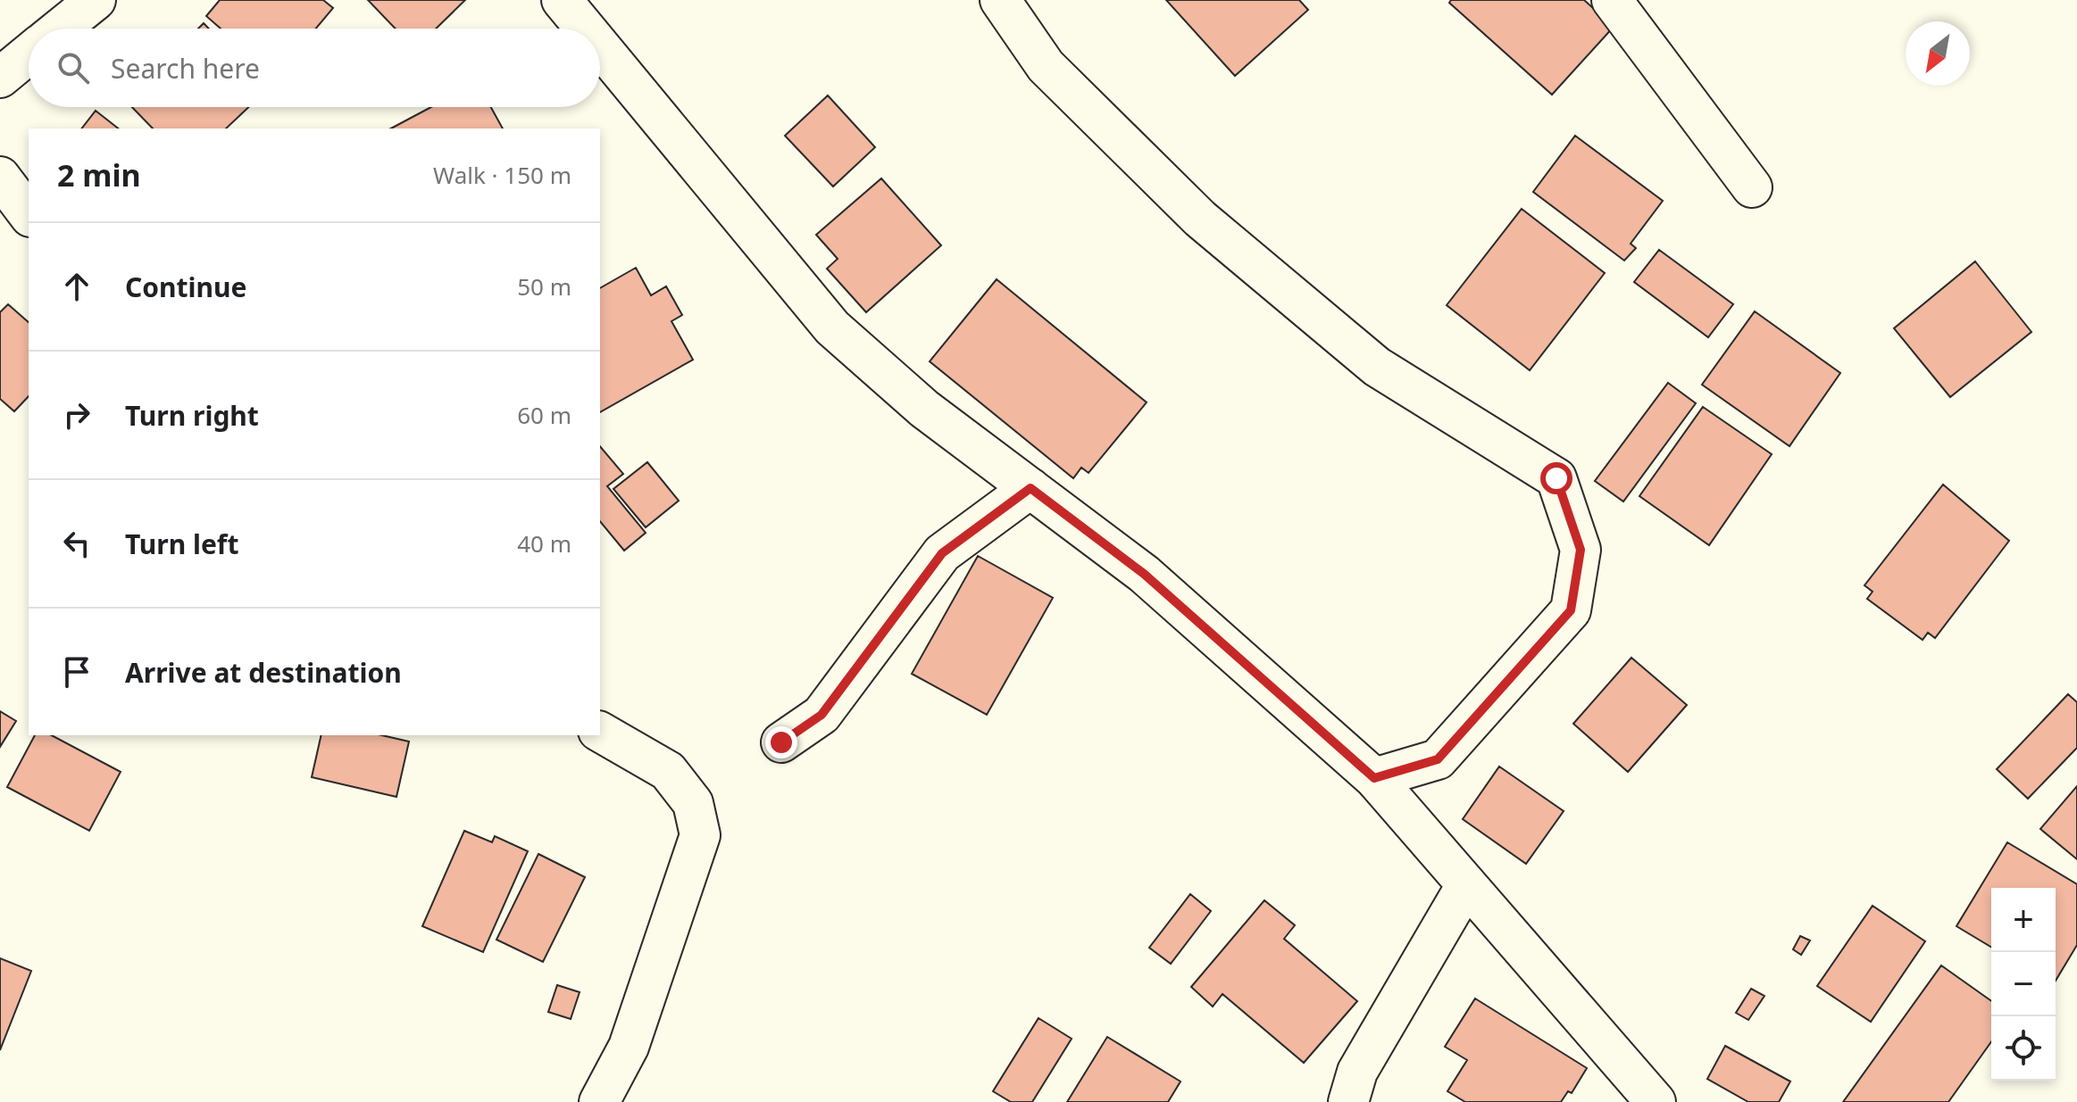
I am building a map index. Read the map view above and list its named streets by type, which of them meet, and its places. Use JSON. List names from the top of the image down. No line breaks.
{"north":"bottom left","page":{"search":"Search here","heading":["2 min","Walk · 150 m"],"list":[["Continue","50 m"],["Turn right","60 m"],["Turn left","40 m"],"Arrive at destination"],"map_buttons":["+","−"]}}
